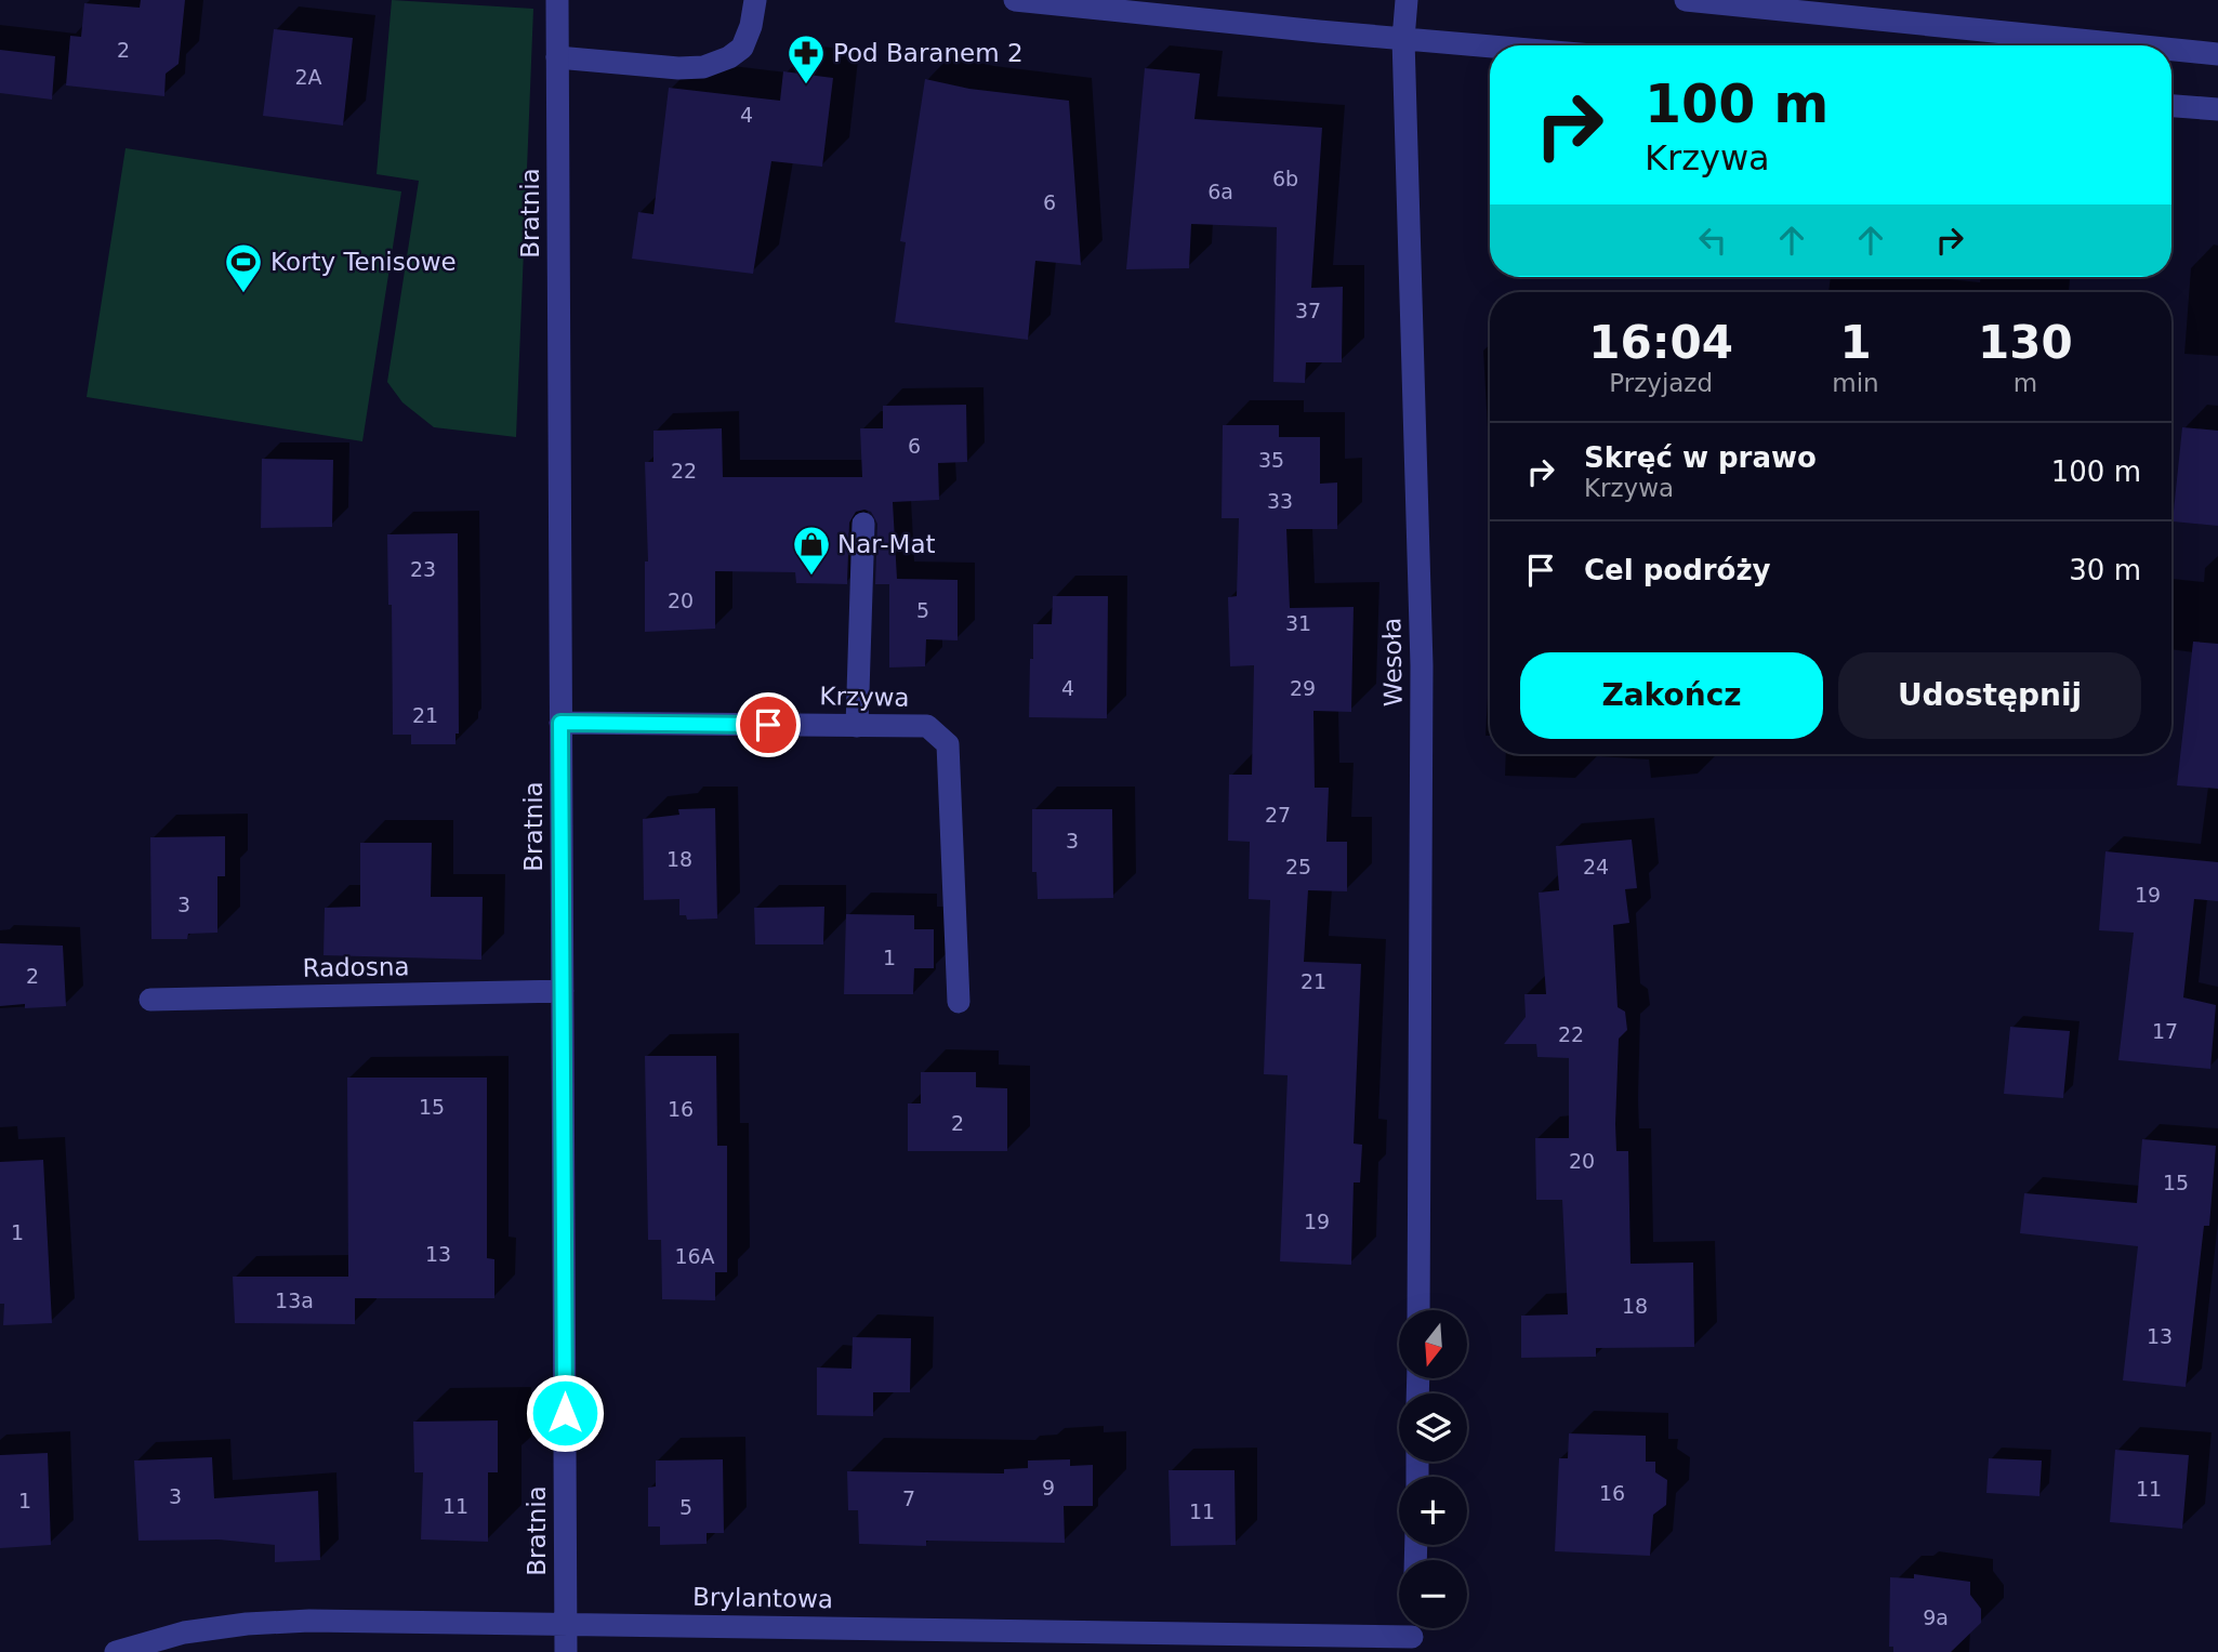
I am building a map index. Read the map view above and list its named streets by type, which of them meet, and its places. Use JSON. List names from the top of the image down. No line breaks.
{"streets":{"street":["Bratnia","Wesoła","Krzywa","Radosna","Brylantowa"]},"crossings":[["Bratnia","Krzywa"],["Bratnia","Radosna"],["Bratnia","Brylantowa"]],"places":{"pharmacy":["Pod Baranem 2"],"sports":["Korty Tenisowe"],"shop":["Nar-Mat"]},"house_numbers":["2","2A","4","6b","6a","6","37","6","35","22","33","23","20","5","31","4","29","21","27","3","18","25","24","19","3","1","2","21","17","22","15","16","2","20","15","19","1","13","16A","13a","18","13","9","11","16","3","7","1","11","5","11","9a"],"north":"bottom","page":{"turn":["100 m","Krzywa"],"eta":["16:04","Przyjazd","1","min","130","m"],"list":[{"name":"Skręć w prawo","note":"Krzywa","value":"100 m"},{"name":"Cel podróży","value":"30 m"}],"buttons":["Zakończ","Udostępnij"],"map_buttons":["+","−"]}}
